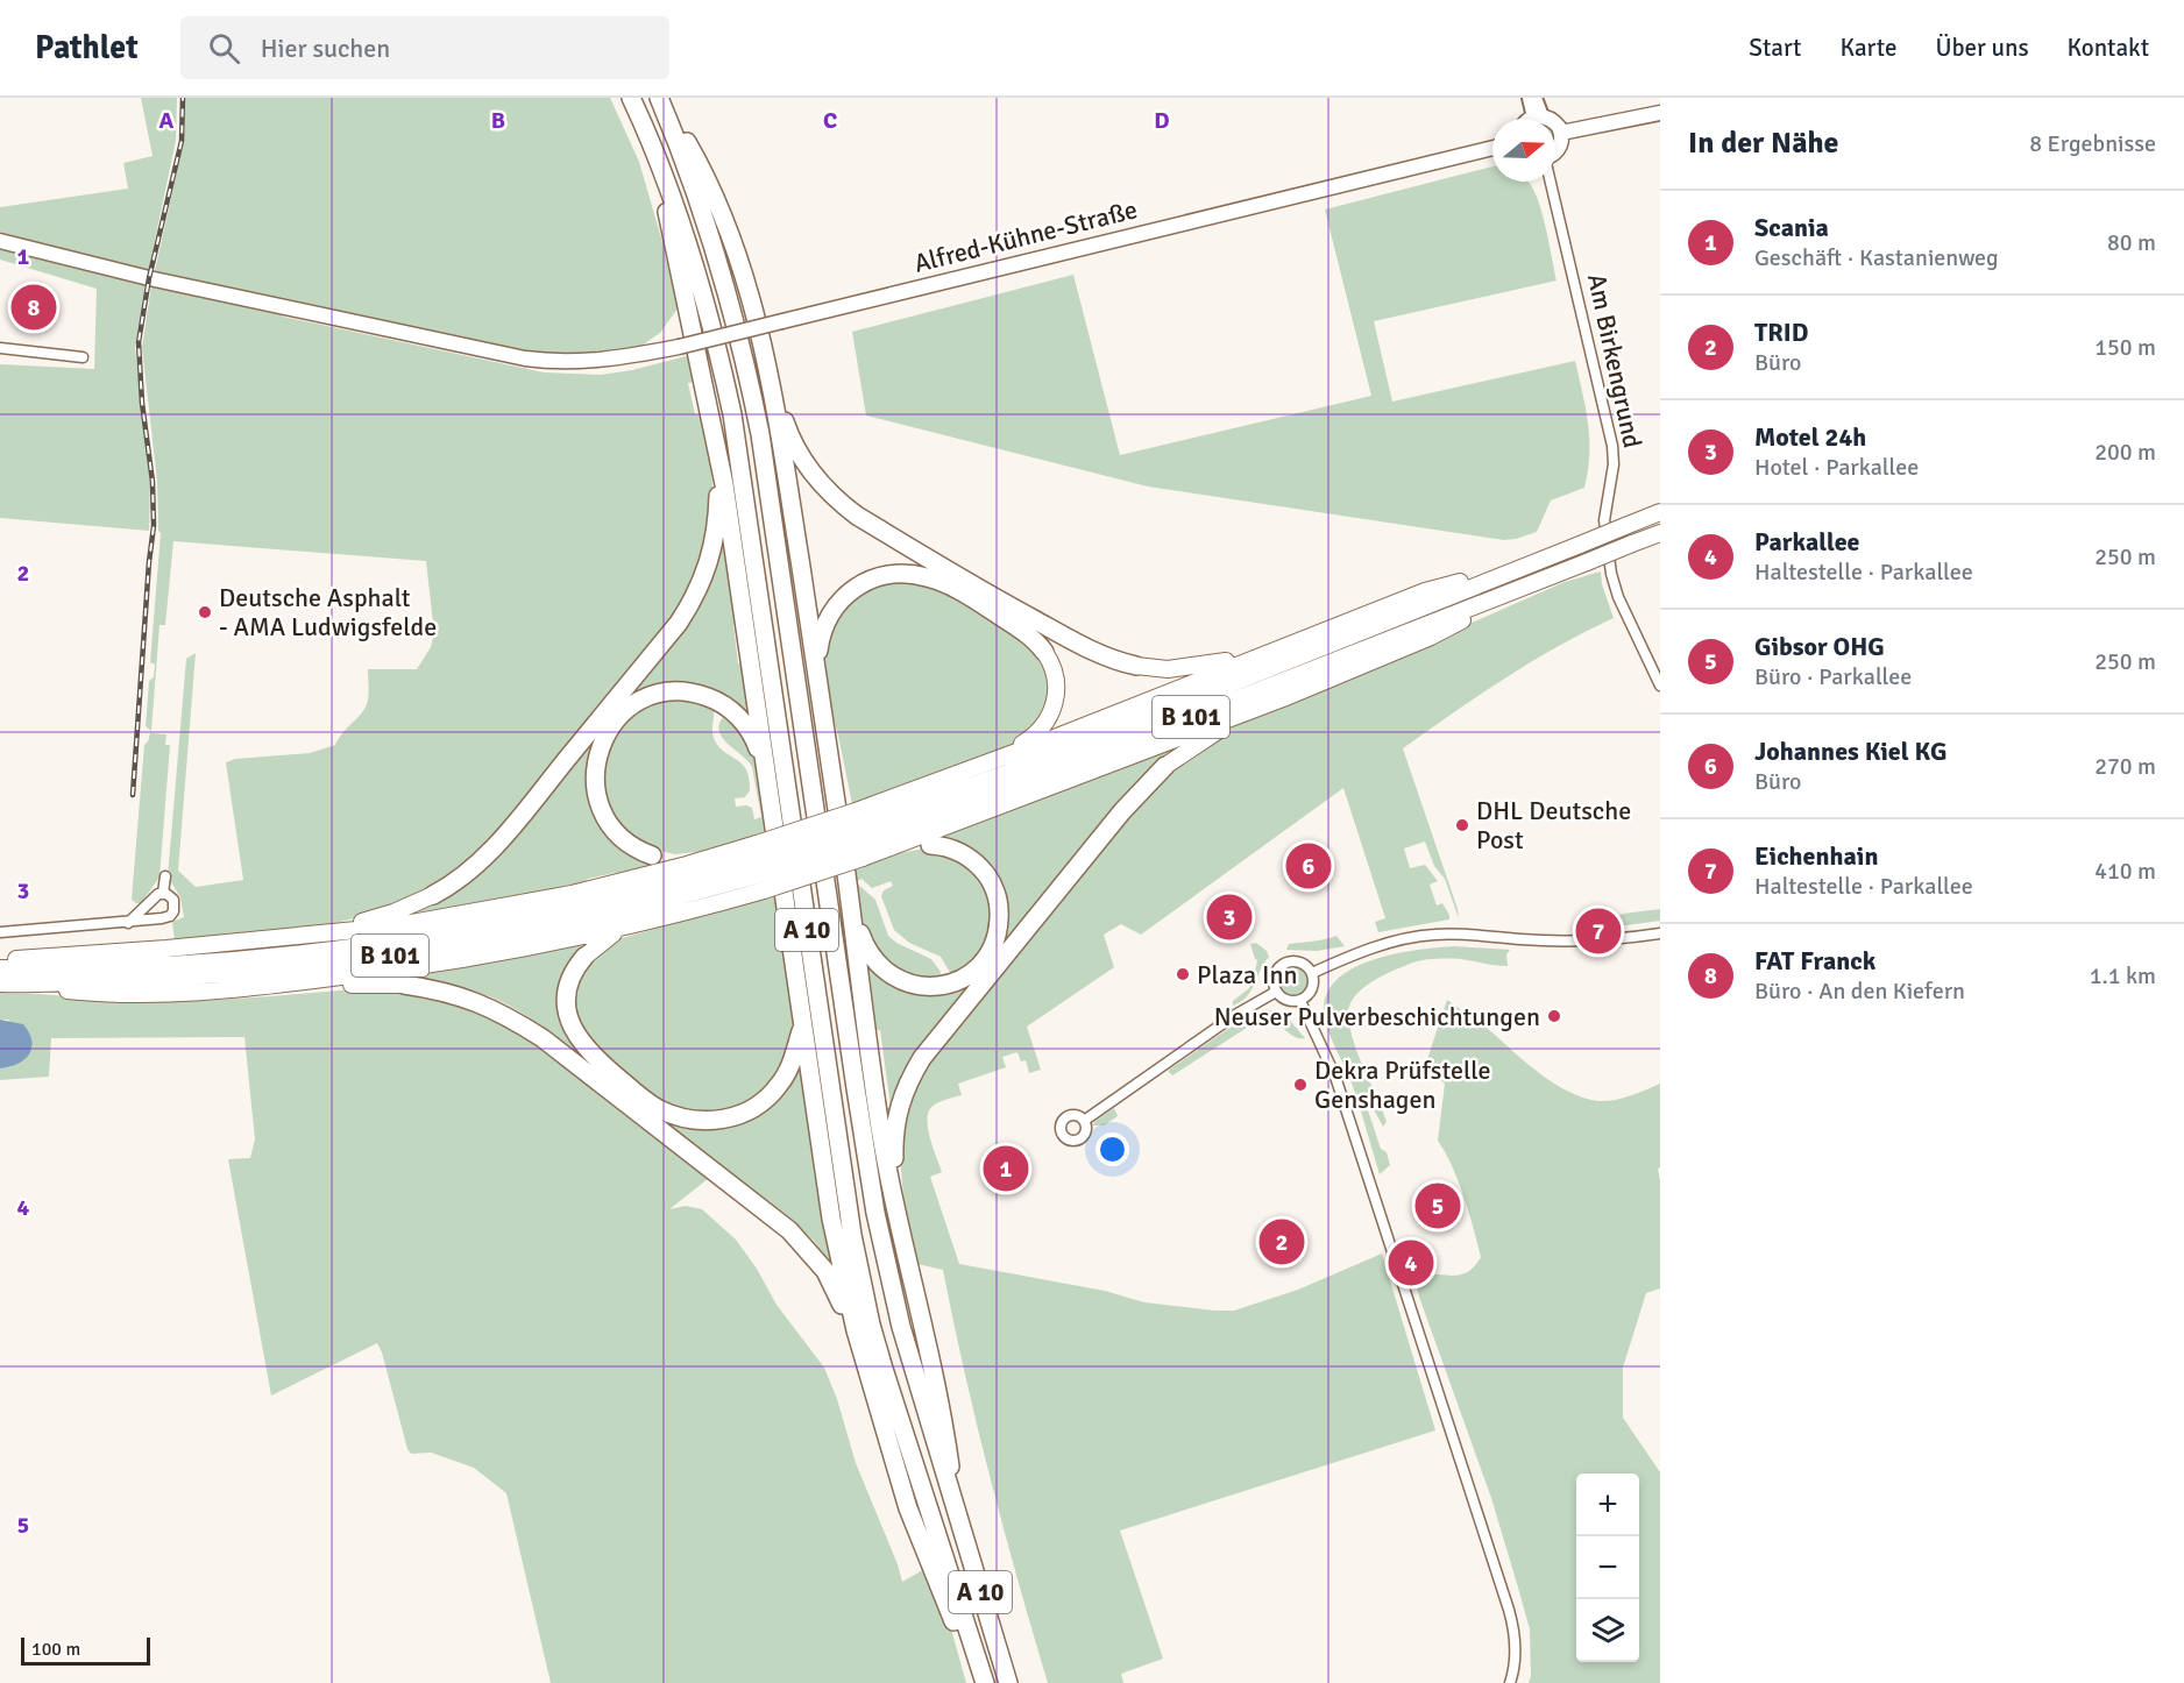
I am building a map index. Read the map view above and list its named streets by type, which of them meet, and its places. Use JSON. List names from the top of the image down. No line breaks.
{"streets":{"highway":["B 101","A 10"],"main road":["Alfred-Kühne-Straße"],"street":["Am Birkengrund"]},"places":["Deutsche Asphalt - AMA Ludwigsfelde","DHL Deutsche Post","Plaza Inn","Neuser Pulverbeschichtungen","Dekra Prüfstelle Genshagen"],"scale_bar":"100 m","north":"right","page":{"header":"Pathlet","search":"Hier suchen","nav":["Start","Karte","Über uns","Kontakt"],"heading":["In der Nähe","8 Ergebnisse"],"list":[{"mark":"1","name":"Scania","note":"Geschäft · Kastanienweg","value":"80 m"},{"mark":"2","name":"TRID","note":"Büro","value":"150 m"},{"mark":"3","name":"Motel 24h","note":"Hotel · Parkallee","value":"200 m"},{"mark":"4","name":"Parkallee","note":"Haltestelle · Parkallee","value":"250 m"},{"mark":"5","name":"Gibsor OHG","note":"Büro · Parkallee","value":"250 m"},{"mark":"6","name":"Johannes Kiel KG","note":"Büro","value":"270 m"},{"mark":"7","name":"Eichenhain","note":"Haltestelle · Parkallee","value":"410 m"},{"mark":"8","name":"FAT Franck","note":"Büro · An den Kiefern","value":"1.1 km"}],"pins":["8","6","3","7","1","5","2","4"],"map_buttons":["+","−"],"scale":"100 m"},"grid":{"columns":["A","B","C","D"],"rows":["1","2","3","4","5"]}}
